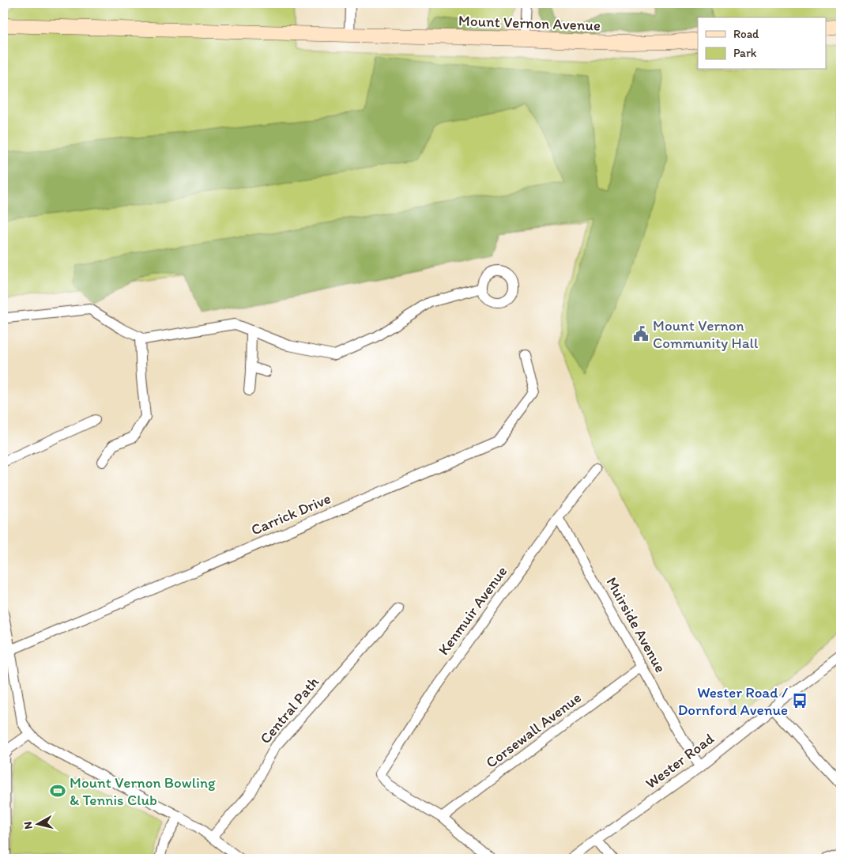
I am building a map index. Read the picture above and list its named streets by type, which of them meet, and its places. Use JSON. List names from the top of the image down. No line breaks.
{"streets":{"main road":["Mount Vernon Avenue"],"street":["Carrick Drive","Kenmuir Avenue","Muirside Avenue","Central Path","Corsewall Avenue","Wester Road"]},"crossings":[["Kenmuir Avenue","Muirside Avenue"],["Kenmuir Avenue","Corsewall Avenue"],["Muirside Avenue","Corsewall Avenue"],["Muirside Avenue","Wester Road"]],"places":{"public building":["Mount Vernon Community Hall"],"bus stop":["Wester Road / Dornford Avenue"],"sports":["Mount Vernon Bowling & Tennis Club"]},"legend":["Road","Park"],"north":"left"}
